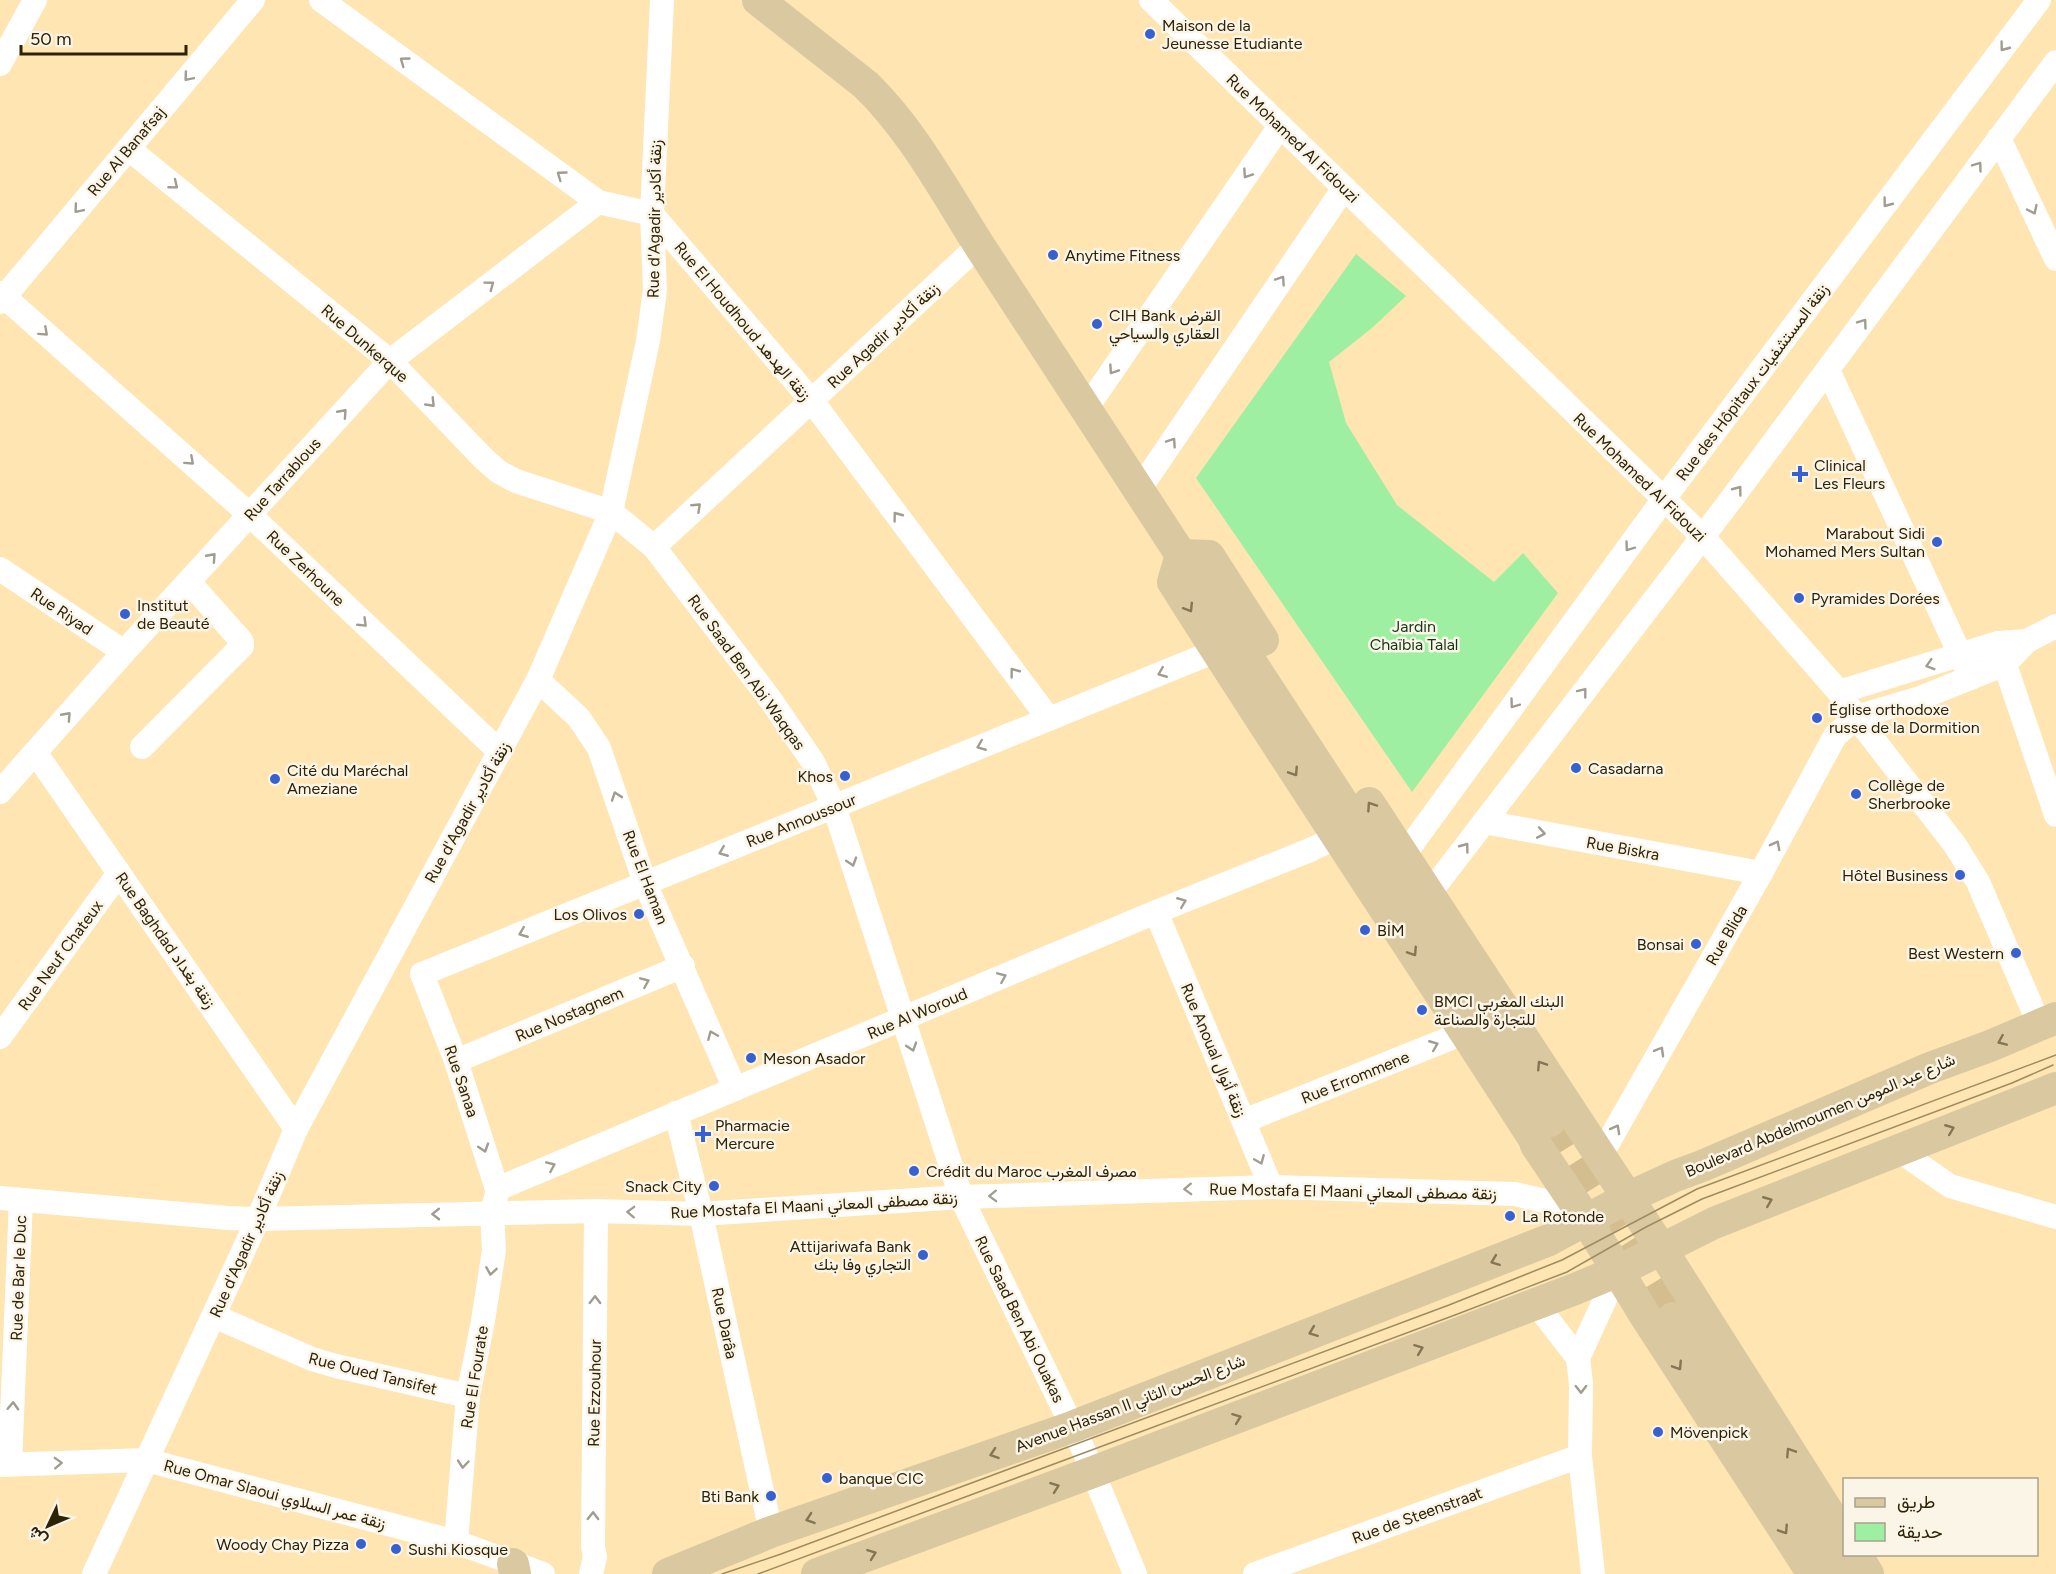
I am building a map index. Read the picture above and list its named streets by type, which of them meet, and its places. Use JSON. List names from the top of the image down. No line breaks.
{"streets":{"main road":["Boulevard Abdelmoumen شارع عبد المومن","Avenue Hassan II شارع الحسن الثاني"],"street":["Rue Mohamed Al Fidouzi","Rue Al Banafsaj","Rue d'Agadir زنقة أكادير","Rue El Houdhoud زنقة الهدهد","Rue Agadir زنقة أكادير","Rue Dunkerque","Rue des Hôpitaux زنقة المستشفيات","Rue Tarrablous","Rue Zerhoune","Rue Riyad","Rue Saad Ben Abi Waqqas","Rue Annoussour","Rue Biskra","Rue El Haman","Rue Blida","Rue Baghdad زنقة بغداد","Rue Neuf Chateux","Rue Al Woroud","Rue Nostagnem","Rue Anoual زنقة أنوال","Rue Errommene","Rue Sanaa","Rue Mostafa El Maani زنقة مصطفى المعاني","Rue de Bar le Duc","Rue Saad Ben Abi Ouakas","Rue Darâa","Rue Oued Tansifet","Rue El Fourate","Rue Ezzouhour","Rue Omar Slaoui زنقة عمر السلاوي","Rue de Steenstraat"]},"crossings":[["Rue Mohamed Al Fidouzi","Rue des Hôpitaux زنقة المستشفيات"],["Rue Mohamed Al Fidouzi","Rue Blida"],["Rue Mohamed Al Fidouzi","Boulevard Abdelmoumen شارع عبد المومن"],["Rue Al Banafsaj","Rue Dunkerque"],["Rue Al Banafsaj","Rue Zerhoune"],["Rue d'Agadir زنقة أكادير","Rue El Houdhoud زنقة الهدهد"],["Rue d'Agadir زنقة أكادير","Rue Dunkerque"],["Rue d'Agadir زنقة أكادير","Rue Zerhoune"],["Rue d'Agadir زنقة أكادير","Rue Saad Ben Abi Waqqas"],["Rue d'Agadir زنقة أكادير","Rue El Haman"],["Rue d'Agadir زنقة أكادير","Rue Baghdad زنقة بغداد"],["Rue d'Agadir زنقة أكادير","Rue Mostafa El Maani زنقة مصطفى المعاني"],["Rue d'Agadir زنقة أكادير","Rue Oued Tansifet"],["Rue d'Agadir زنقة أكادير","Rue Omar Slaoui زنقة عمر السلاوي"],["Rue El Houdhoud زنقة الهدهد","Rue Agadir زنقة أكادير"],["Rue El Houdhoud زنقة الهدهد","Rue Annoussour"],["Rue Agadir زنقة أكادير","Rue Saad Ben Abi Waqqas"],["Rue Dunkerque","Rue Tarrablous"],["Rue Dunkerque","Rue Saad Ben Abi Waqqas"],["Rue Tarrablous","Rue Zerhoune"],["Rue Tarrablous","Rue Riyad"],["Rue Tarrablous","Rue Baghdad زنقة بغداد"],["Rue Saad Ben Abi Waqqas","Rue Annoussour"],["Rue Saad Ben Abi Waqqas","Rue Al Woroud"],["Rue Saad Ben Abi Waqqas","Rue Mostafa El Maani زنقة مصطفى المعاني"],["Rue Saad Ben Abi Waqqas","Rue Saad Ben Abi Ouakas"],["Rue Annoussour","Rue El Haman"],["Rue Annoussour","Rue Sanaa"],["Rue Biskra","Rue Blida"],["Rue El Haman","Rue Al Woroud"],["Rue El Haman","Rue Nostagnem"],["Rue Baghdad زنقة بغداد","Rue Neuf Chateux"],["Rue Al Woroud","Rue Anoual زنقة أنوال"],["Rue Al Woroud","Rue Sanaa"],["Rue Al Woroud","Rue Darâa"],["Rue Al Woroud","Rue El Fourate"],["Rue Nostagnem","Rue Sanaa"],["Rue Anoual زنقة أنوال","Rue Errommene"],["Rue Anoual زنقة أنوال","Rue Mostafa El Maani زنقة مصطفى المعاني"],["Rue Sanaa","Rue El Fourate"],["Boulevard Abdelmoumen شارع عبد المومن","Rue Mostafa El Maani زنقة مصطفى المعاني"],["Boulevard Abdelmoumen شارع عبد المومن","Avenue Hassan II شارع الحسن الثاني"],["Rue Mostafa El Maani زنقة مصطفى المعاني","Rue de Bar le Duc"],["Rue Mostafa El Maani زنقة مصطفى المعاني","Rue Saad Ben Abi Ouakas"],["Rue Mostafa El Maani زنقة مصطفى المعاني","Rue Darâa"],["Rue Mostafa El Maani زنقة مصطفى المعاني","Rue El Fourate"],["Rue Mostafa El Maani زنقة مصطفى المعاني","Rue Ezzouhour"],["Rue Mostafa El Maani زنقة مصطفى المعاني","Avenue Hassan II شارع الحسن الثاني"],["Rue de Bar le Duc","Rue Omar Slaoui زنقة عمر السلاوي"],["Rue Saad Ben Abi Ouakas","Avenue Hassan II شارع الحسن الثاني"],["Rue Darâa","Avenue Hassan II شارع الحسن الثاني"],["Rue Oued Tansifet","Rue El Fourate"],["Rue El Fourate","Rue Omar Slaoui زنقة عمر السلاوي"]],"one_way":["Rue Al Banafsaj","Rue El Houdhoud زنقة الهدهد","Rue Agadir زنقة أكادير","Rue Dunkerque","Rue Tarrablous","Rue Zerhoune","Rue Saad Ben Abi Waqqas","Rue Annoussour","Rue Biskra","Rue El Haman","Rue Blida","Rue Al Woroud","Rue Nostagnem","Rue Errommene","Rue Sanaa","Rue Mostafa El Maani زنقة مصطفى المعاني","Rue de Bar le Duc","Rue El Fourate","Rue Ezzouhour"],"parks":["Jardin Chaïbia Talal"],"places":{"other":["Maison de la Jeunesse Etudiante","Anytime Fitness","CIH Bank القرض العقاري والسياحي","Marabout Sidi Mohamed Mers Sultan","Pyramides Dorées","Institut de Beauté","Église orthodoxe russe de la Dormition","Casadarna","Khos","Cité du Maréchal Ameziane","Collège de Sherbrooke","Hôtel Business","Los Olivos","BİM","Bonsai","Best Western","BMCI البنك المغربي للتجارة والصناعة","Meson Asador","Crédit du Maroc مصرف المغرب","Snack City","La Rotonde","Attijariwafa Bank التجاري وفا بنك","Mövenpick","banque CIC","Bti Bank","Woody Chay Pizza","Sushi Kiosque"],"health":["Clinical Les Fleurs","Pharmacie Mercure"]},"legend":["طريق","حديقة"],"scale_bar":"50 m","north":"bottom left"}
